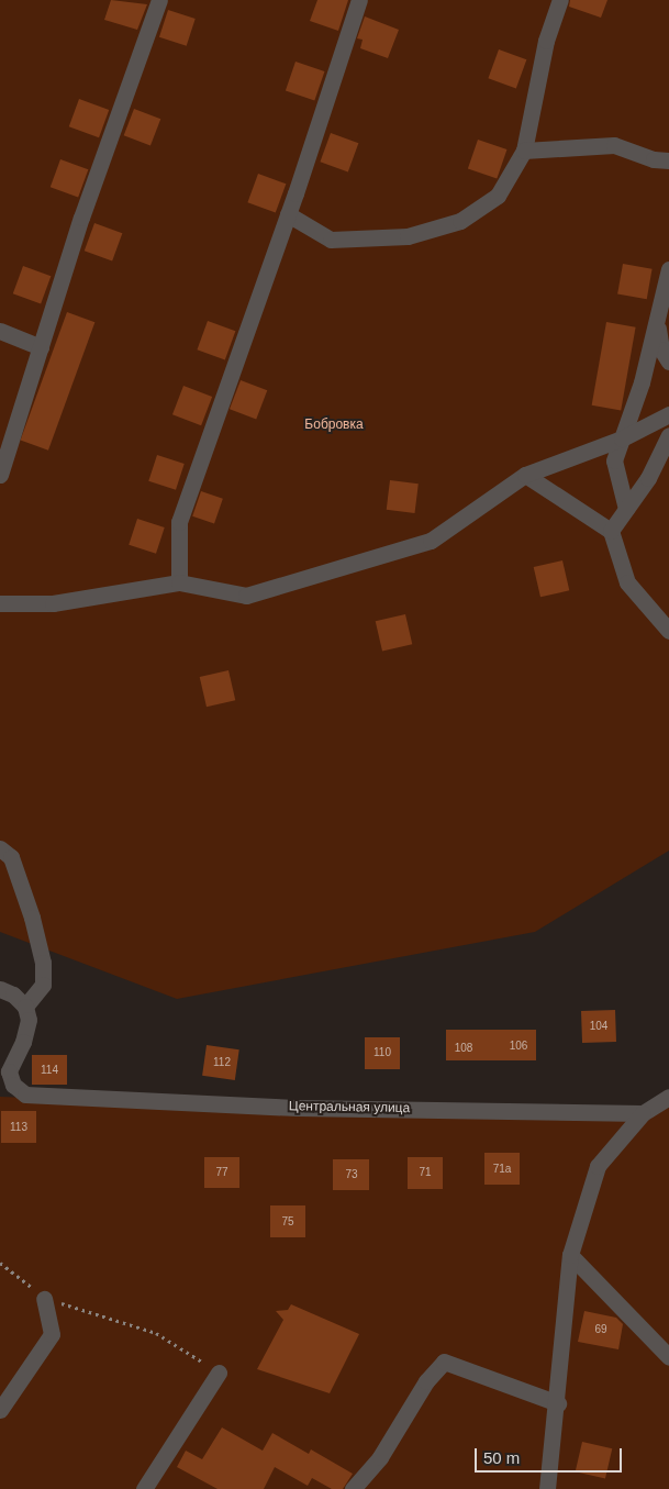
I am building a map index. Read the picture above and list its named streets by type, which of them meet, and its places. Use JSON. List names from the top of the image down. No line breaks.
{"streets":{"street":["Центральная улица"]},"parks":["Бобровка"],"house_numbers":["104","106","108","110","112","114","113","71а","77","71","73","75","69"],"scale_bar":"50 m"}
